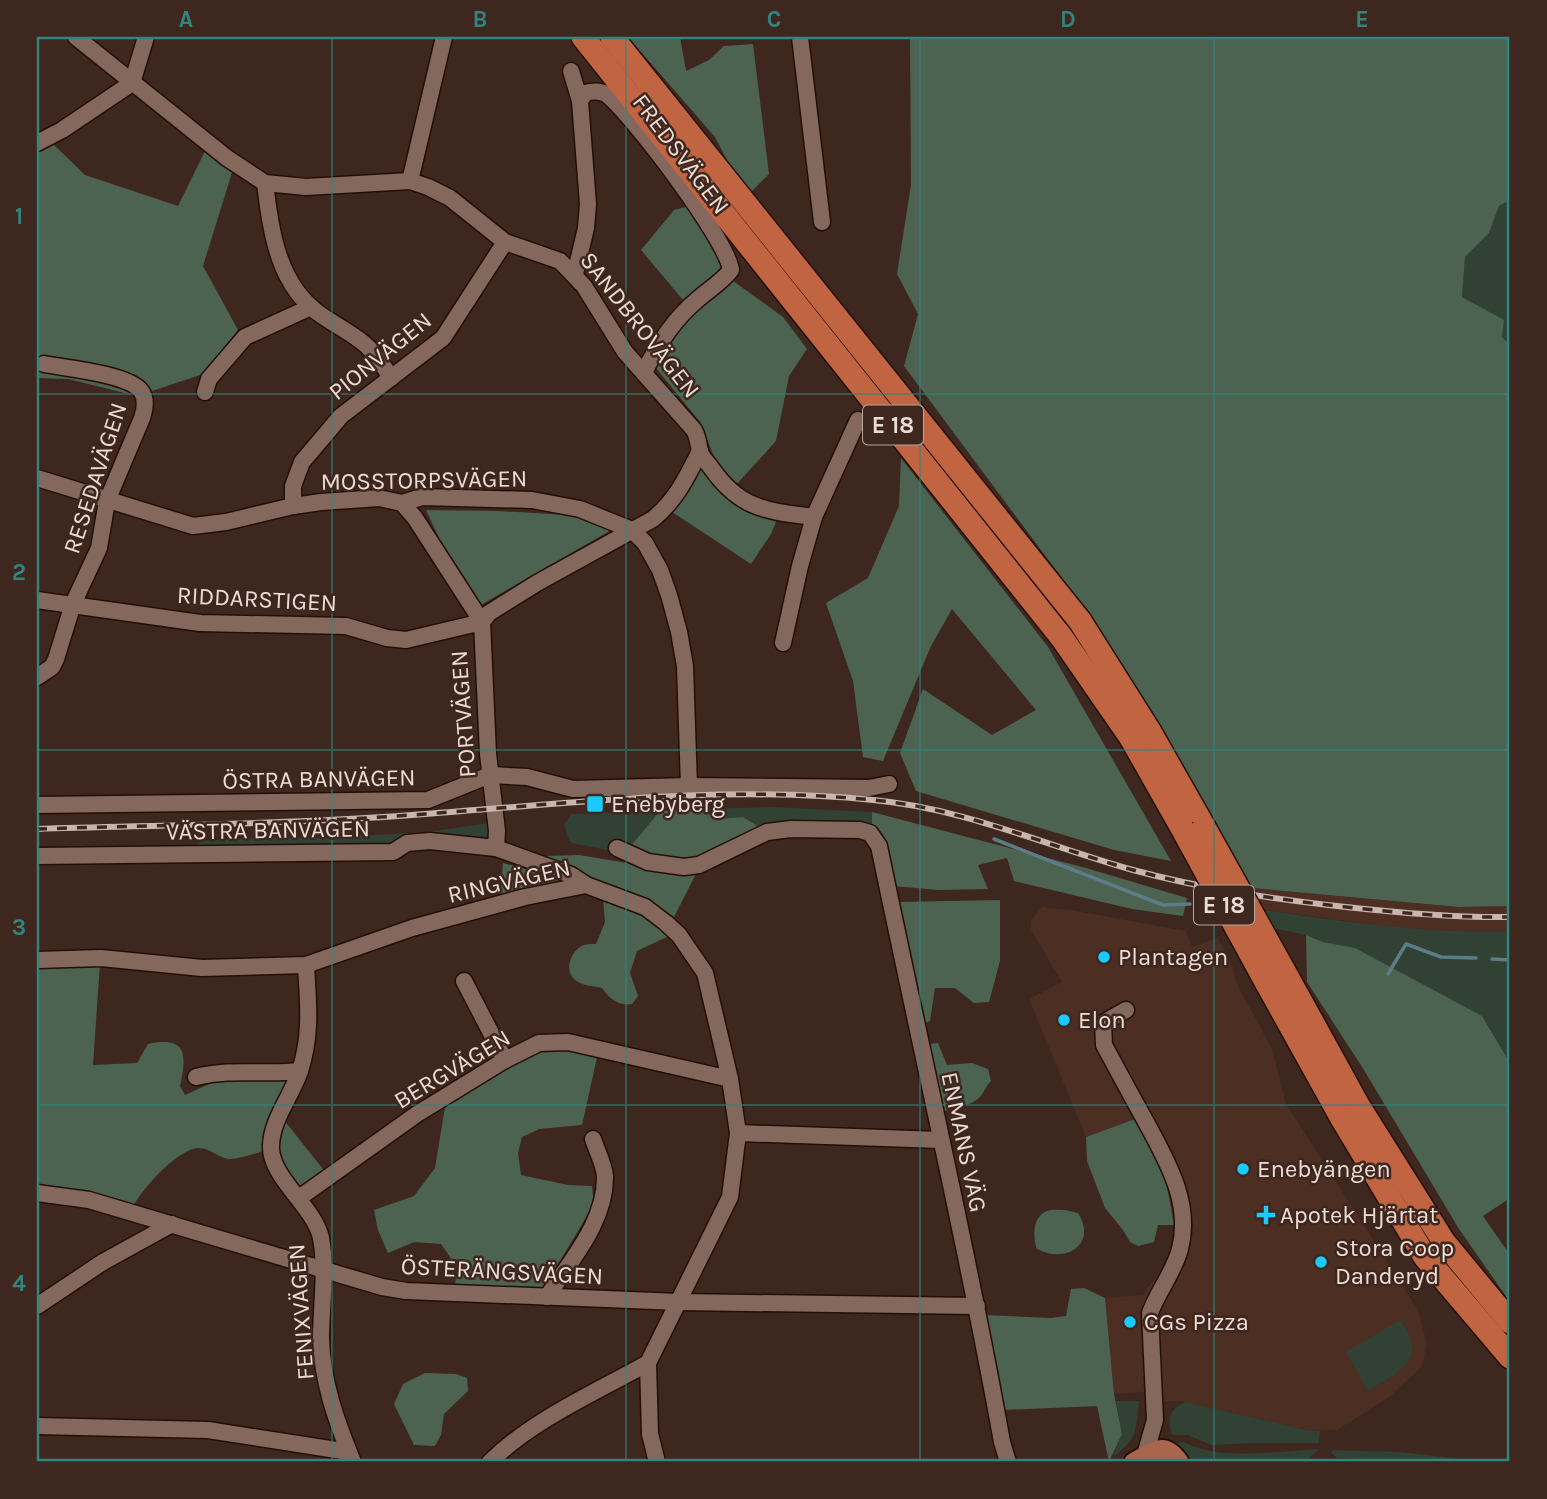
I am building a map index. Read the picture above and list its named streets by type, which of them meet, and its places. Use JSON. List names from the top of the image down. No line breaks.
{"streets":{"highway":["E 18"],"street":["FREDSVÄGEN","SANDBROVÄGEN","PIONVÄGEN","RESEDAVÄGEN","MOSSTORPSVÄGEN","RIDDARSTIGEN","PORTVÄGEN","ÖSTRA BANVÄGEN","VÄSTRA BANVÄGEN","RINGVÄGEN","BERGVÄGEN","ENMANS VÄG","ÖSTERÄNGSVÄGEN","FENIXVÄGEN"]},"crossings":[["FREDSVÄGEN","SANDBROVÄGEN"],["SANDBROVÄGEN","PIONVÄGEN"],["SANDBROVÄGEN","RIDDARSTIGEN"],["PIONVÄGEN","MOSSTORPSVÄGEN"],["RESEDAVÄGEN","MOSSTORPSVÄGEN"],["RESEDAVÄGEN","RIDDARSTIGEN"],["MOSSTORPSVÄGEN","RIDDARSTIGEN"],["MOSSTORPSVÄGEN","PORTVÄGEN"],["RIDDARSTIGEN","PORTVÄGEN"],["PORTVÄGEN","ÖSTRA BANVÄGEN"],["PORTVÄGEN","VÄSTRA BANVÄGEN"],["RINGVÄGEN","BERGVÄGEN"],["RINGVÄGEN","ÖSTERÄNGSVÄGEN"],["RINGVÄGEN","FENIXVÄGEN"],["BERGVÄGEN","FENIXVÄGEN"],["ENMANS VÄG","ÖSTERÄNGSVÄGEN"],["ÖSTERÄNGSVÄGEN","FENIXVÄGEN"]],"places":{"transit":["Enebyberg"],"other":["Plantagen","Elon","Enebyängen","Stora Coop Danderyd","CGs Pizza"],"health":["Apotek Hjärtat"]},"grid":{"columns":["A","B","C","D","E"],"rows":["1","2","3","4"]}}
